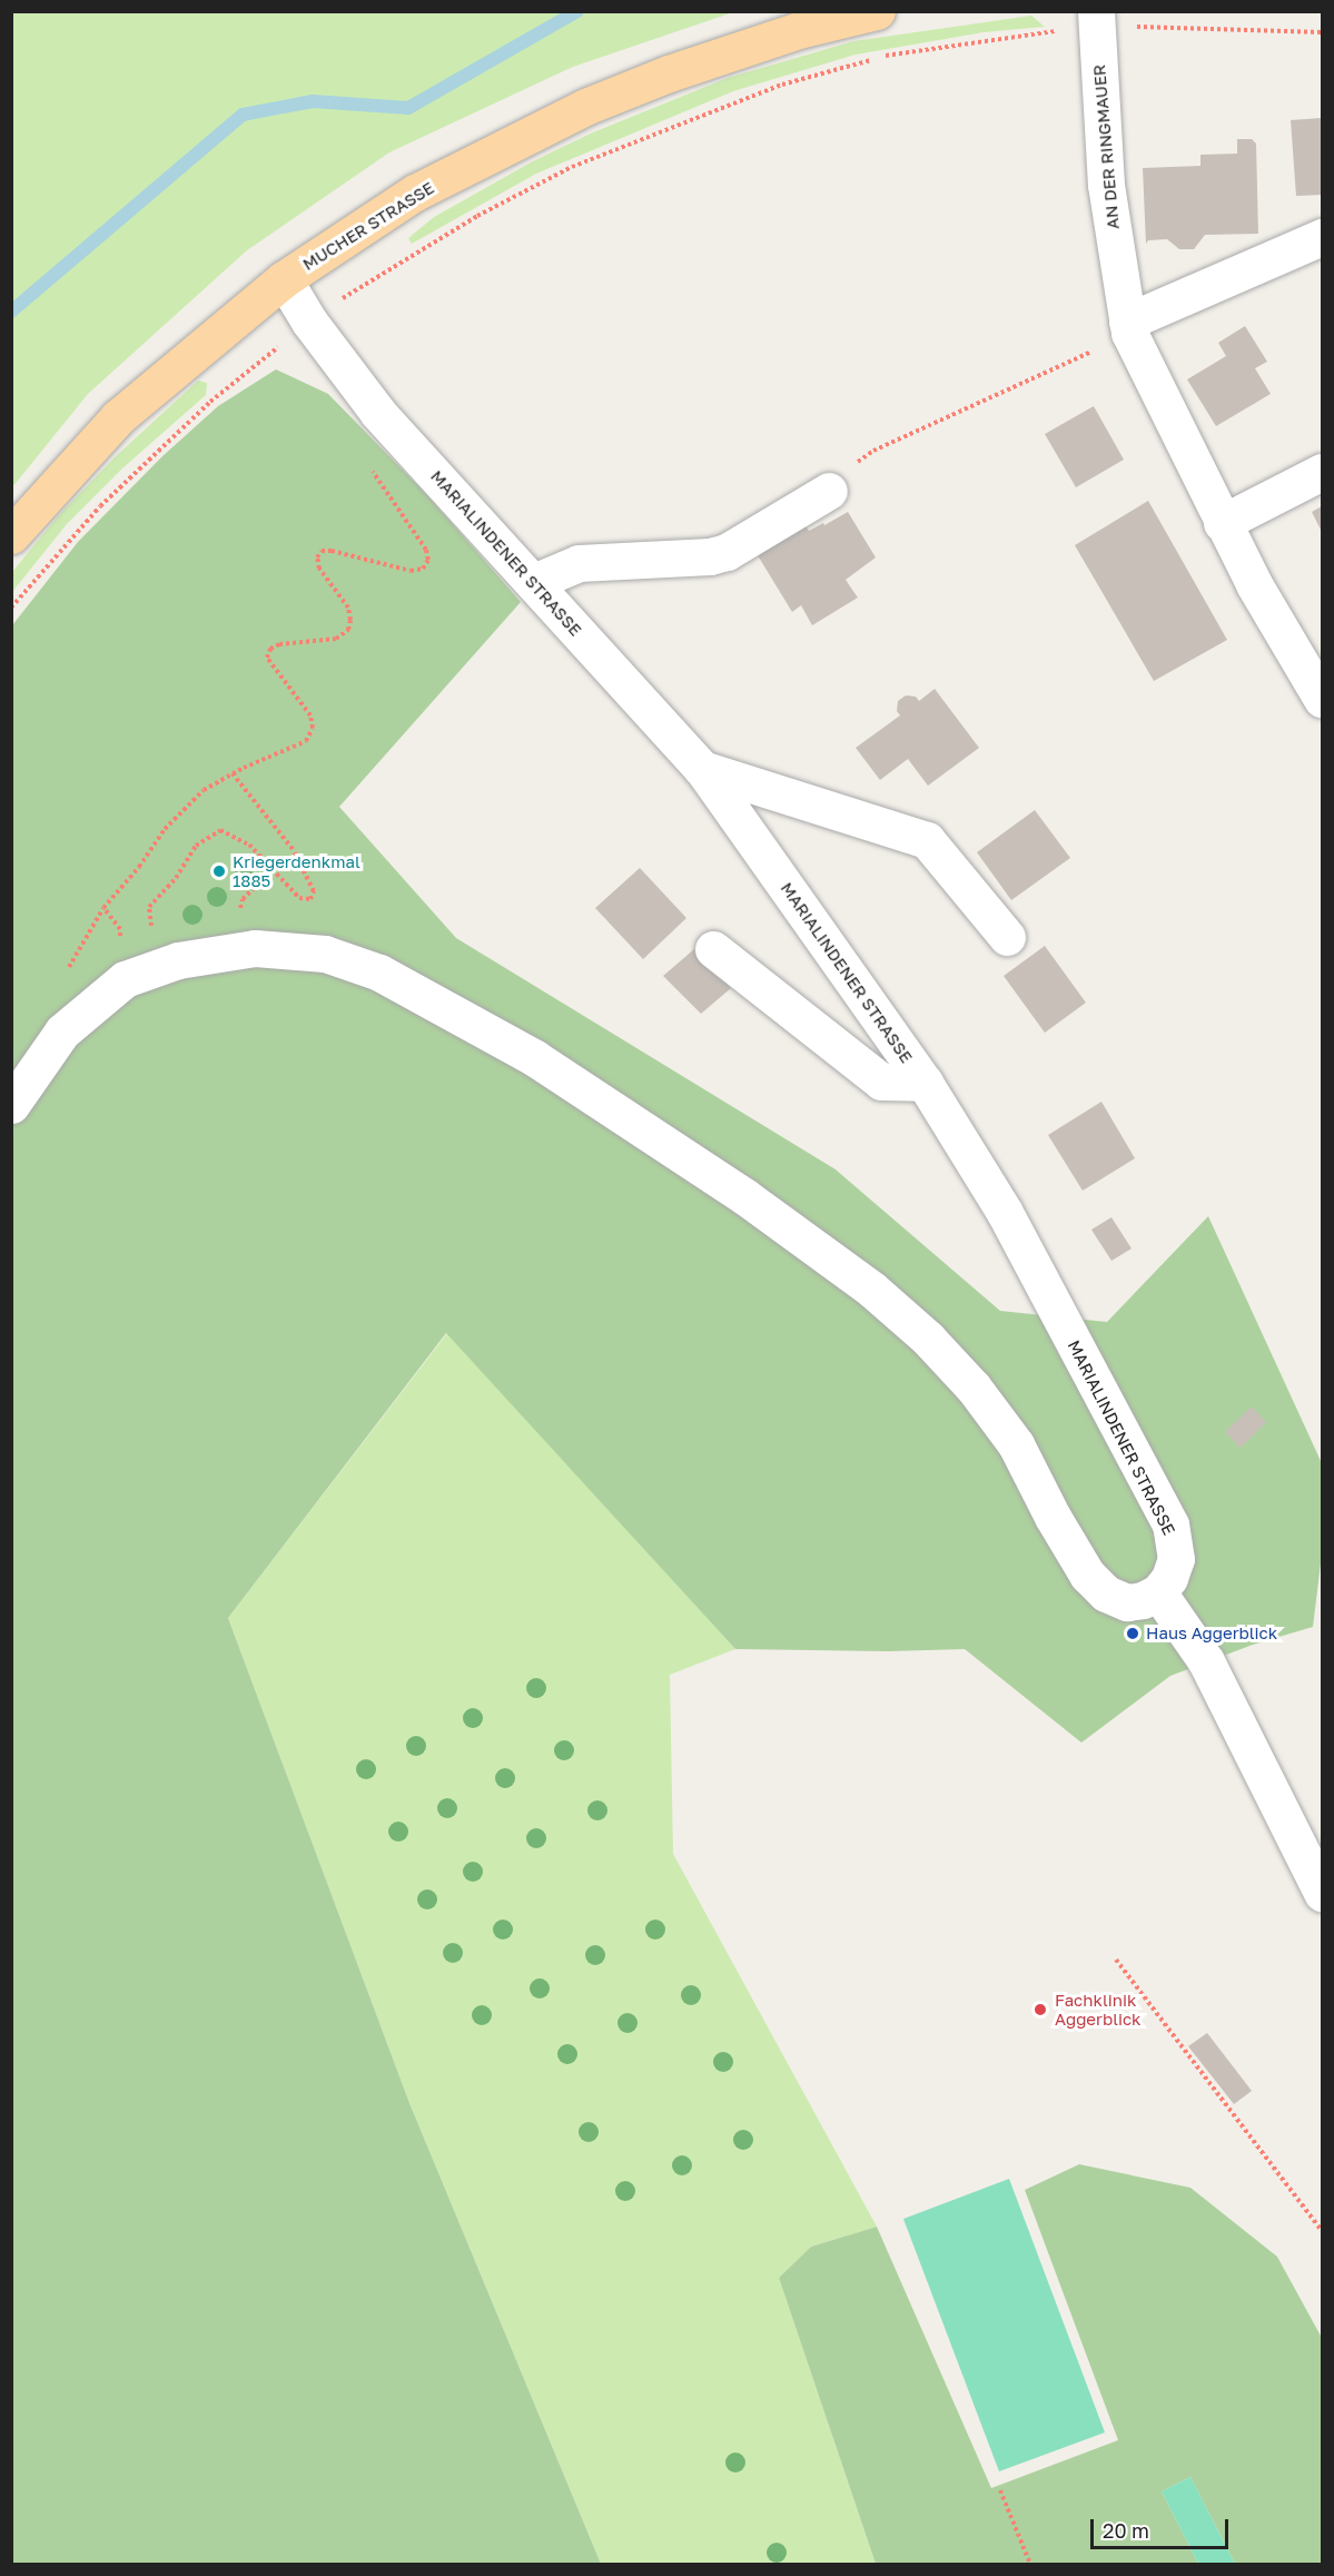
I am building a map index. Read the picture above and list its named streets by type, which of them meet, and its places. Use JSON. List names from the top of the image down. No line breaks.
{"streets":{"main road":["MUCHER STRASSE"],"street":["AN DER RINGMAUER","MARIALINDENER STRASSE"]},"crossings":[["MUCHER STRASSE","MARIALINDENER STRASSE"]],"places":["Kriegerdenkmal 1885","Haus Aggerblick","Fachklinik Aggerblick"],"scale_bar":"20 m"}
